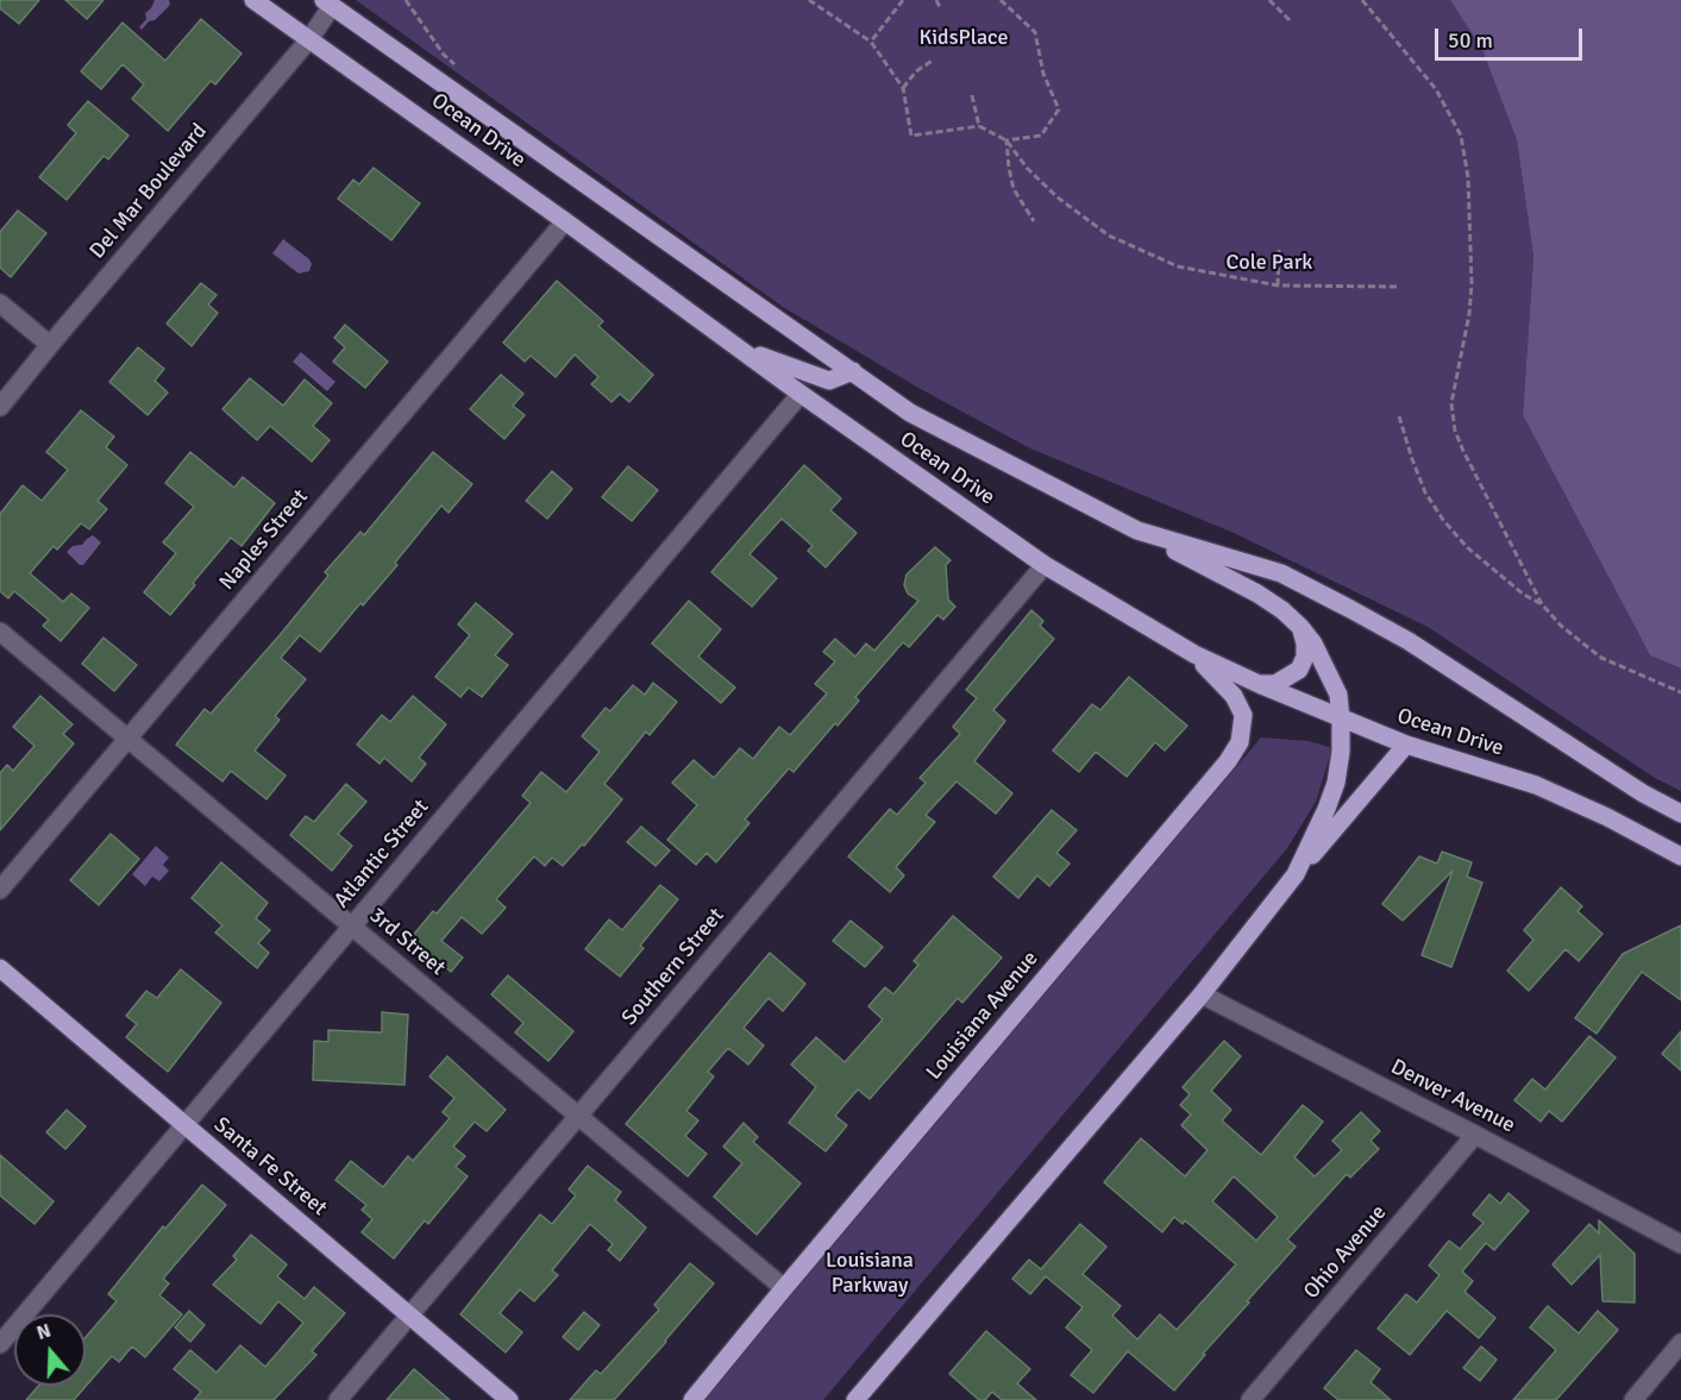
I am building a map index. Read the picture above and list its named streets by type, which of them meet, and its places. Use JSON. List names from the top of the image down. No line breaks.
{"streets":{"main road":["Ocean Drive","Louisiana Avenue","Santa Fe Street"],"street":["Del Mar Boulevard","Naples Street","Atlantic Street","3rd Street","Southern Street","Denver Avenue","Ohio Avenue"]},"crossings":[["Ocean Drive","Del Mar Boulevard"],["Ocean Drive","Naples Street"],["Ocean Drive","Atlantic Street"],["Ocean Drive","Southern Street"],["Ocean Drive","Louisiana Avenue"],["Naples Street","3rd Street"],["Atlantic Street","3rd Street"],["Atlantic Street","Santa Fe Street"],["3rd Street","Southern Street"],["3rd Street","Louisiana Avenue"],["Southern Street","Santa Fe Street"],["Denver Avenue","Ohio Avenue"]],"parks":["KidsPlace","Cole Park","Louisiana Parkway"],"scale_bar":"50 m","north":"top"}
